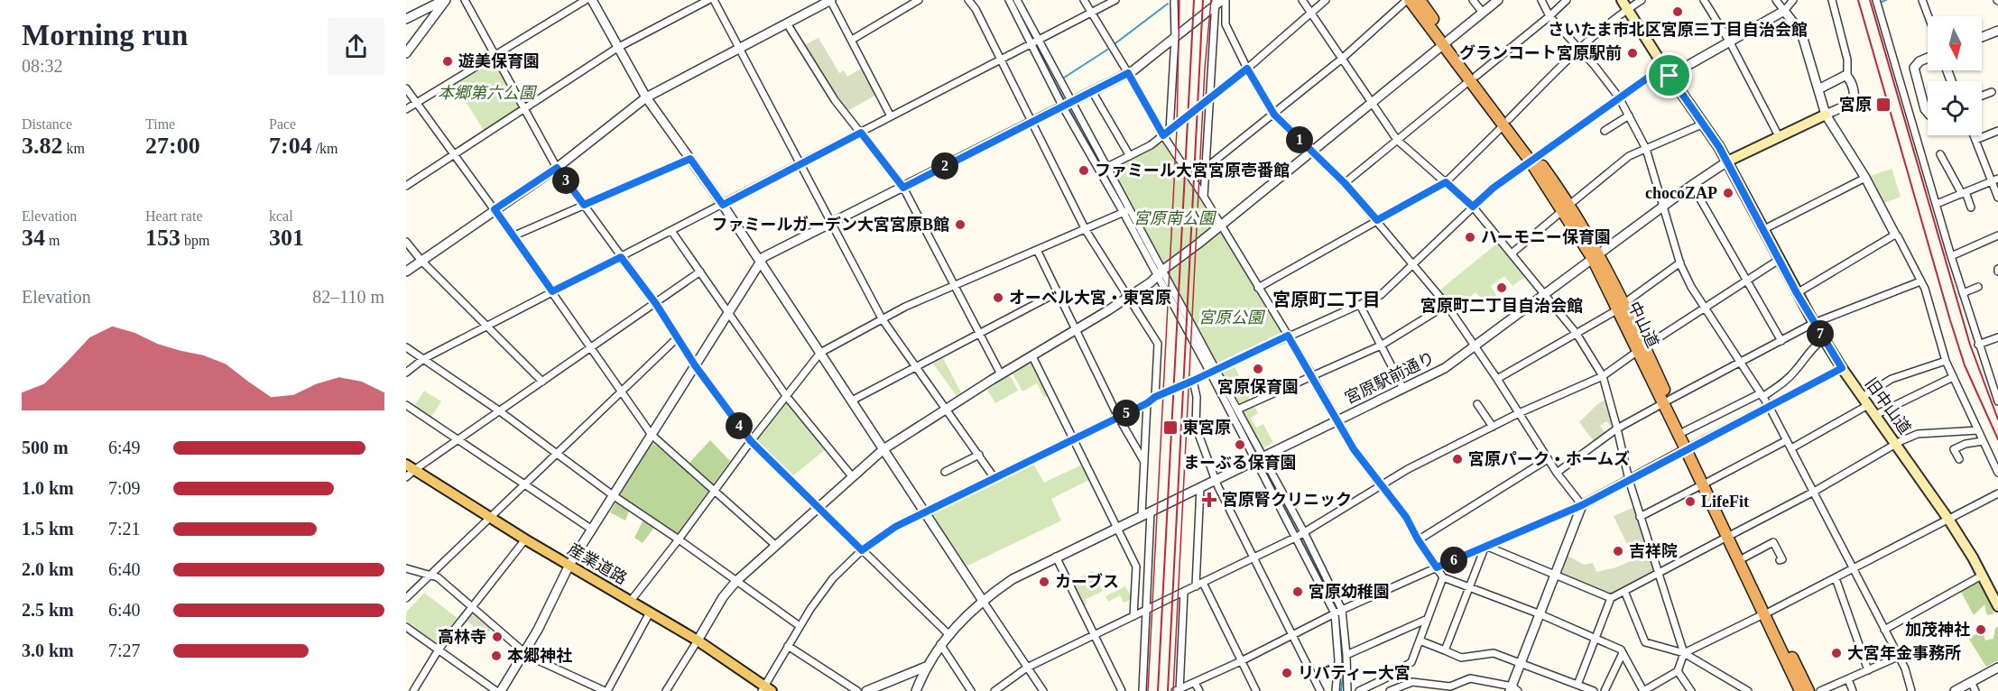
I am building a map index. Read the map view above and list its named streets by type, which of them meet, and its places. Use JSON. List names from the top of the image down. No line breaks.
{"streets":{"highway":["中山道"],"main road":["宮原駅前通り","旧中山道","産業道路"]},"crossings":[["中山道","宮原駅前通り"],["宮原駅前通り","旧中山道"]],"districts":["宮原町二丁目"],"parks":["本郷第六公園","宮原南公園","宮原公園"],"places":{"other":["さいたま市北区宮原三丁目自治会館","グランコート宮原駅前","遊美保育園","ファミール大宮宮原壱番館","chocoZAP","ファミールガーデン大宮宮原B館","ハーモニー保育園","宮原町二丁目自治会館","オーベル大宮・東宮原","宮原保育園","まーぶる保育園","宮原パーク・ホームズ","LifeFit","吉祥院","カーブス","宮原幼稚園","加茂神社","高林寺","大宮年金事務所","本郷神社","リバティー大宮"],"transit":["宮原","東宮原"],"health":["宮原腎クリニック"]},"north":"bottom","page":{"heading":["Morning run","08:32"],"stats":[["Distance","3.82 km"],["Time","27:00"],["Pace","7:04 /km"],["Elevation","34 m"],["Heart rate","153 bpm"],["kcal","301"]],"pins":["1","2","3","7","5","4","6"],"chart":["Elevation","82–110 m"],"list":[{"name":"500 m","note":"6:49"},{"name":"1.0 km","note":"7:09"},{"name":"1.5 km","note":"7:21"},{"name":"2.0 km","note":"6:40"},{"name":"2.5 km","note":"6:40"},{"name":"3.0 km","note":"7:27"}]}}
